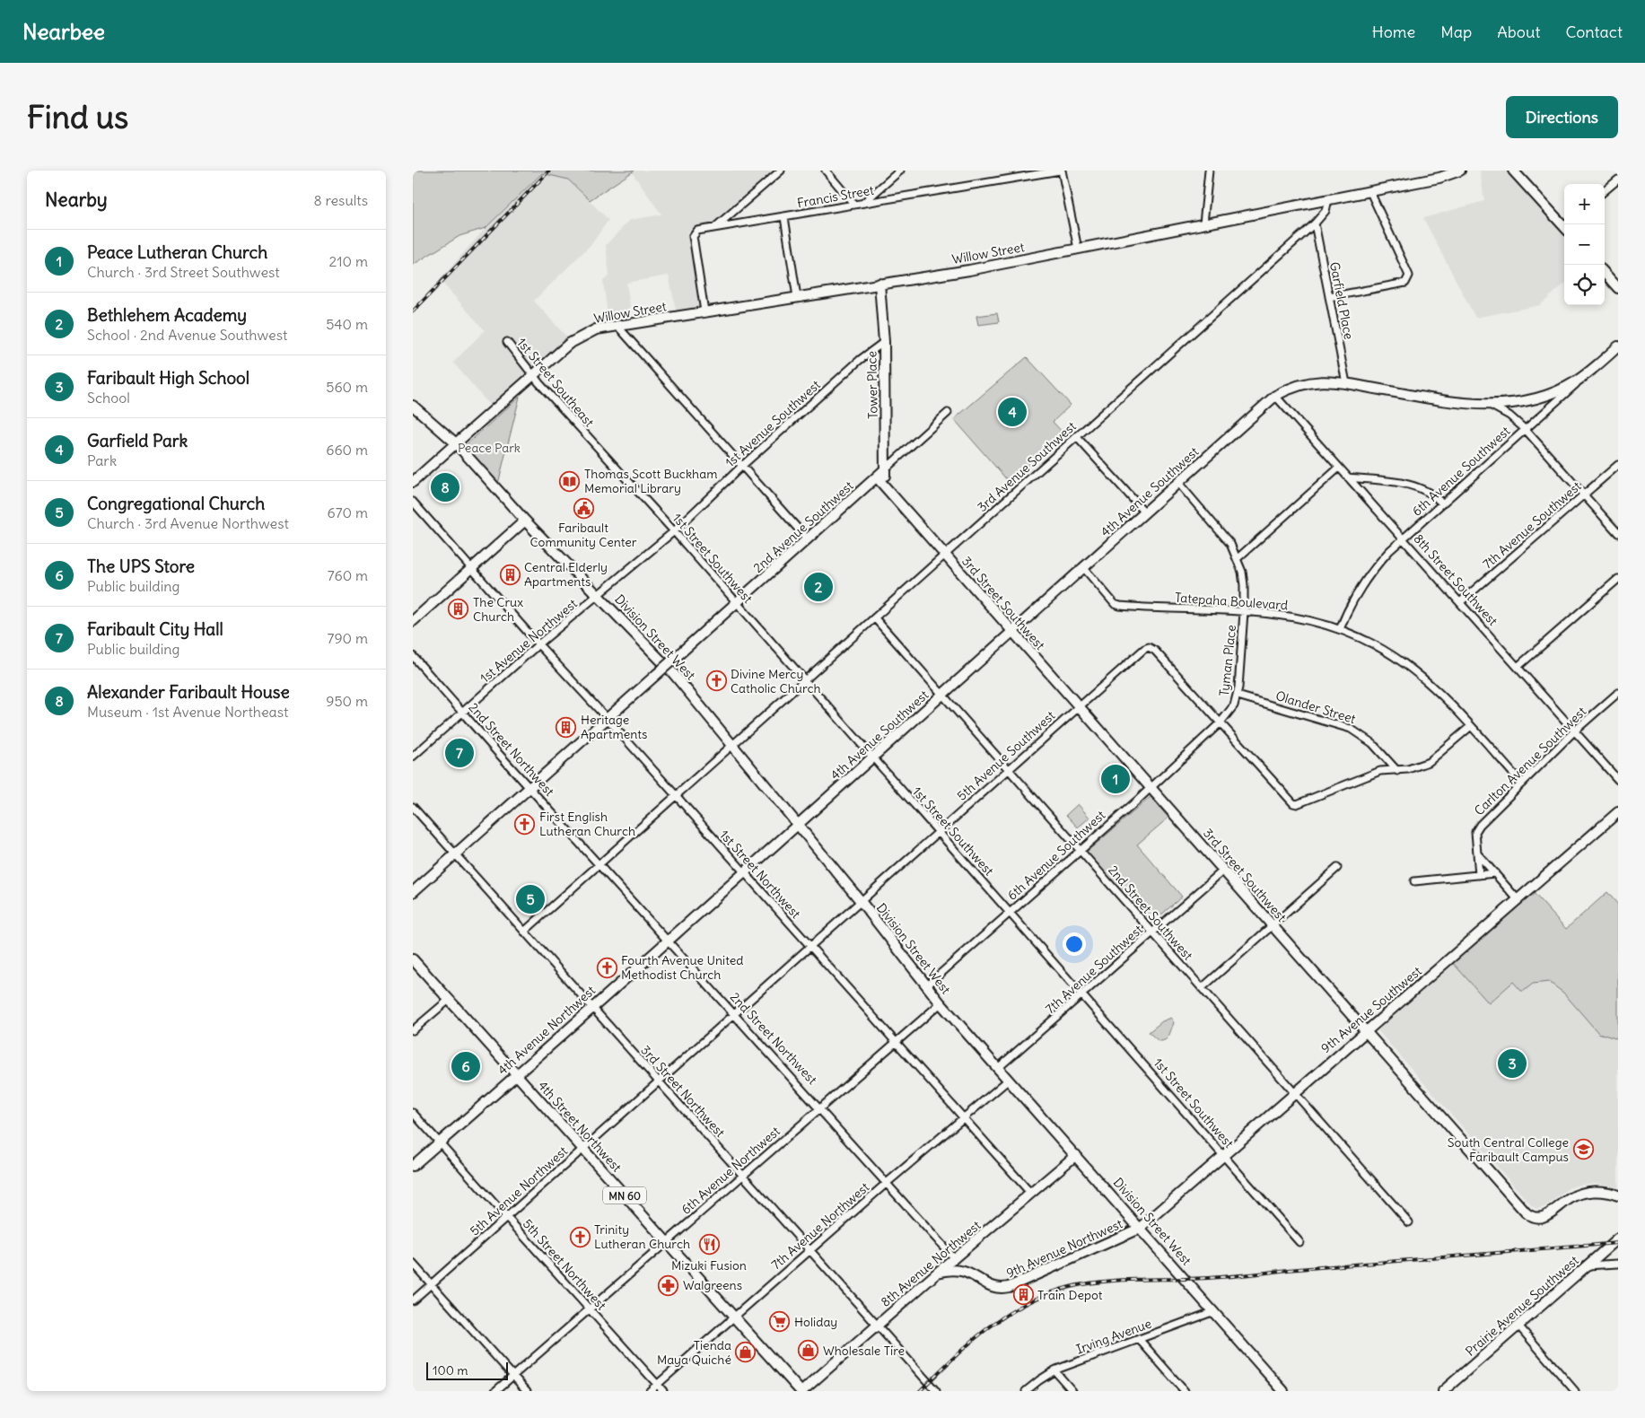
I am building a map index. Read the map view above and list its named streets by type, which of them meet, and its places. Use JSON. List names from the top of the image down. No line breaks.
{"streets":{"street":["Francis Street","Willow Street","Garfield Place","1st Street Southeast","Tower Place","1st Avenue Southwest","3rd Avenue Southwest","6th Avenue Southwest","4th Avenue Southwest","7th Avenue Southwest","2nd Avenue Southwest","1st Street Southwest","8th Street Southwest","Tatepaha Boulevard","3rd Street Southwest","Division Street West","1st Avenue Northwest","Tyman Place","Olander Street","2nd Street Northwest","5th Avenue Southwest","Carlton Avenue Southwest","1st Street Northwest","2nd Street Southwest","9th Avenue Southwest","4th Avenue Northwest","3rd Street Northwest","4th Street Northwest","6th Avenue Northwest","5th Avenue Northwest","MN 60","7th Avenue Northwest","9th Avenue Northwest","8th Avenue Northwest","5th Street Northwest","Prairie Avenue Southwest","Irving Avenue"]},"crossings":[["Francis Street","Willow Street"],["Willow Street","1st Street Southeast"],["Willow Street","Tower Place"],["Willow Street","3rd Avenue Southwest"],["Willow Street","Division Street West"],["Garfield Place","3rd Avenue Southwest"],["Garfield Place","4th Avenue Southwest"],["1st Street Southeast","1st Street Southwest"],["Tower Place","1st Avenue Southwest"],["Tower Place","2nd Avenue Southwest"],["Tower Place","3rd Street Southwest"],["1st Avenue Southwest","1st Street Southwest"],["1st Avenue Southwest","Division Street West"],["1st Avenue Southwest","1st Avenue Northwest"],["3rd Avenue Southwest","1st Street Southwest"],["3rd Avenue Southwest","3rd Street Southwest"],["3rd Avenue Southwest","Division Street West"],["3rd Avenue Southwest","2nd Street Northwest"],["3rd Avenue Southwest","1st Street Northwest"],["3rd Avenue Southwest","2nd Street Southwest"],["3rd Avenue Southwest","3rd Street Northwest"],["6th Avenue Southwest","4th Avenue Southwest"],["6th Avenue Southwest","1st Street Southwest"],["6th Avenue Southwest","8th Street Southwest"],["6th Avenue Southwest","Tatepaha Boulevard"],["6th Avenue Southwest","3rd Street Southwest"],["6th Avenue Southwest","Division Street West"],["6th Avenue Southwest","Tyman Place"],["6th Avenue Southwest","5th Avenue Southwest"],["6th Avenue Southwest","2nd Street Southwest"],["4th Avenue Southwest","1st Street Southwest"],["4th Avenue Southwest","8th Street Southwest"],["4th Avenue Southwest","Tatepaha Boulevard"],["4th Avenue Southwest","3rd Street Southwest"],["4th Avenue Southwest","Division Street West"],["4th Avenue Southwest","Tyman Place"],["4th Avenue Southwest","2nd Street Southwest"],["4th Avenue Southwest","4th Avenue Northwest"],["7th Avenue Southwest","1st Street Southwest"],["7th Avenue Southwest","8th Street Southwest"],["7th Avenue Southwest","3rd Street Southwest"],["7th Avenue Southwest","Division Street West"],["7th Avenue Southwest","2nd Street Southwest"],["2nd Avenue Southwest","1st Street Southwest"],["2nd Avenue Southwest","3rd Street Southwest"],["2nd Avenue Southwest","2nd Street Northwest"],["2nd Avenue Southwest","1st Street Northwest"],["2nd Avenue Southwest","3rd Street Northwest"],["1st Street Southwest","5th Avenue Southwest"],["1st Street Southwest","9th Avenue Southwest"],["8th Street Southwest","Carlton Avenue Southwest"],["Tatepaha Boulevard","Tyman Place"],["Tatepaha Boulevard","Carlton Avenue Southwest"],["3rd Street Southwest","5th Avenue Southwest"],["3rd Street Southwest","9th Avenue Southwest"],["Division Street West","1st Avenue Northwest"],["Division Street West","5th Avenue Southwest"],["Division Street West","9th Avenue Southwest"],["Division Street West","4th Avenue Northwest"],["Division Street West","6th Avenue Northwest"],["Division Street West","5th Avenue Northwest"],["Division Street West","7th Avenue Northwest"],["Division Street West","9th Avenue Northwest"],["Division Street West","8th Avenue Northwest"],["Division Street West","Irving Avenue"],["1st Avenue Northwest","2nd Street Northwest"],["1st Avenue Northwest","1st Street Northwest"],["Tyman Place","Olander Street"],["Tyman Place","5th Avenue Southwest"],["2nd Street Northwest","4th Avenue Northwest"],["2nd Street Northwest","6th Avenue Northwest"],["2nd Street Northwest","5th Avenue Northwest"],["2nd Street Northwest","7th Avenue Northwest"],["2nd Street Northwest","9th Avenue Northwest"],["2nd Street Northwest","8th Avenue Northwest"],["5th Avenue Southwest","2nd Street Southwest"],["5th Avenue Southwest","5th Avenue Northwest"],["1st Street Northwest","4th Avenue Northwest"],["1st Street Northwest","6th Avenue Northwest"],["1st Street Northwest","5th Avenue Northwest"],["1st Street Northwest","7th Avenue Northwest"],["1st Street Northwest","8th Avenue Northwest"],["2nd Street Southwest","9th Avenue Southwest"],["9th Avenue Southwest","9th Avenue Northwest"],["4th Avenue Northwest","3rd Street Northwest"],["4th Avenue Northwest","4th Street Northwest"],["4th Avenue Northwest","5th Street Northwest"],["3rd Street Northwest","6th Avenue Northwest"],["3rd Street Northwest","5th Avenue Northwest"],["3rd Street Northwest","7th Avenue Northwest"],["3rd Street Northwest","8th Avenue Northwest"],["4th Street Northwest","6th Avenue Northwest"],["4th Street Northwest","5th Avenue Northwest"],["4th Street Northwest","7th Avenue Northwest"],["4th Street Northwest","8th Avenue Northwest"],["6th Avenue Northwest","5th Street Northwest"],["5th Avenue Northwest","5th Street Northwest"],["7th Avenue Northwest","5th Street Northwest"]],"parks":["Peace Park"],"places":{"library":["Thomas Scott Buckham Memorial Library"],"public building":["Faribault Community Center"],"building":["Central Elderly Apartments","The Crux Church","Heritage Apartments","Train Depot"],"church":["Divine Mercy Catholic Church","First English Lutheran Church","Fourth Avenue United Methodist Church","Trinity Lutheran Church"],"school or university":["South Central College Faribault Campus"],"restaurant":["Mizuki Fusion"],"pharmacy":["Walgreens"],"supermarket":["Holiday"],"shop":["Wholesale Tire","Tienda Maya Quiché"]},"scale_bar":"100 m","page":{"header":"Nearbee","nav":["Home","Map","About","Contact"],"buttons":"Directions","title":"Find us","heading":["Nearby","8 results"],"map_buttons":["+","−"],"list":[{"mark":"1","name":"Peace Lutheran Church","note":"Church · 3rd Street Southwest","value":"210 m"},{"mark":"2","name":"Bethlehem Academy","note":"School · 2nd Avenue Southwest","value":"540 m"},{"mark":"3","name":"Faribault High School","note":"School","value":"560 m"},{"mark":"4","name":"Garfield Park","note":"Park","value":"660 m"},{"mark":"5","name":"Congregational Church","note":"Church · 3rd Avenue Northwest","value":"670 m"},{"mark":"6","name":"The UPS Store","note":"Public building","value":"760 m"},{"mark":"7","name":"Faribault City Hall","note":"Public building","value":"790 m"},{"mark":"8","name":"Alexander Faribault House","note":"Museum · 1st Avenue Northeast","value":"950 m"}],"pins":["4","8","2","7","1","5","3","6"],"scale":"100 m"}}
